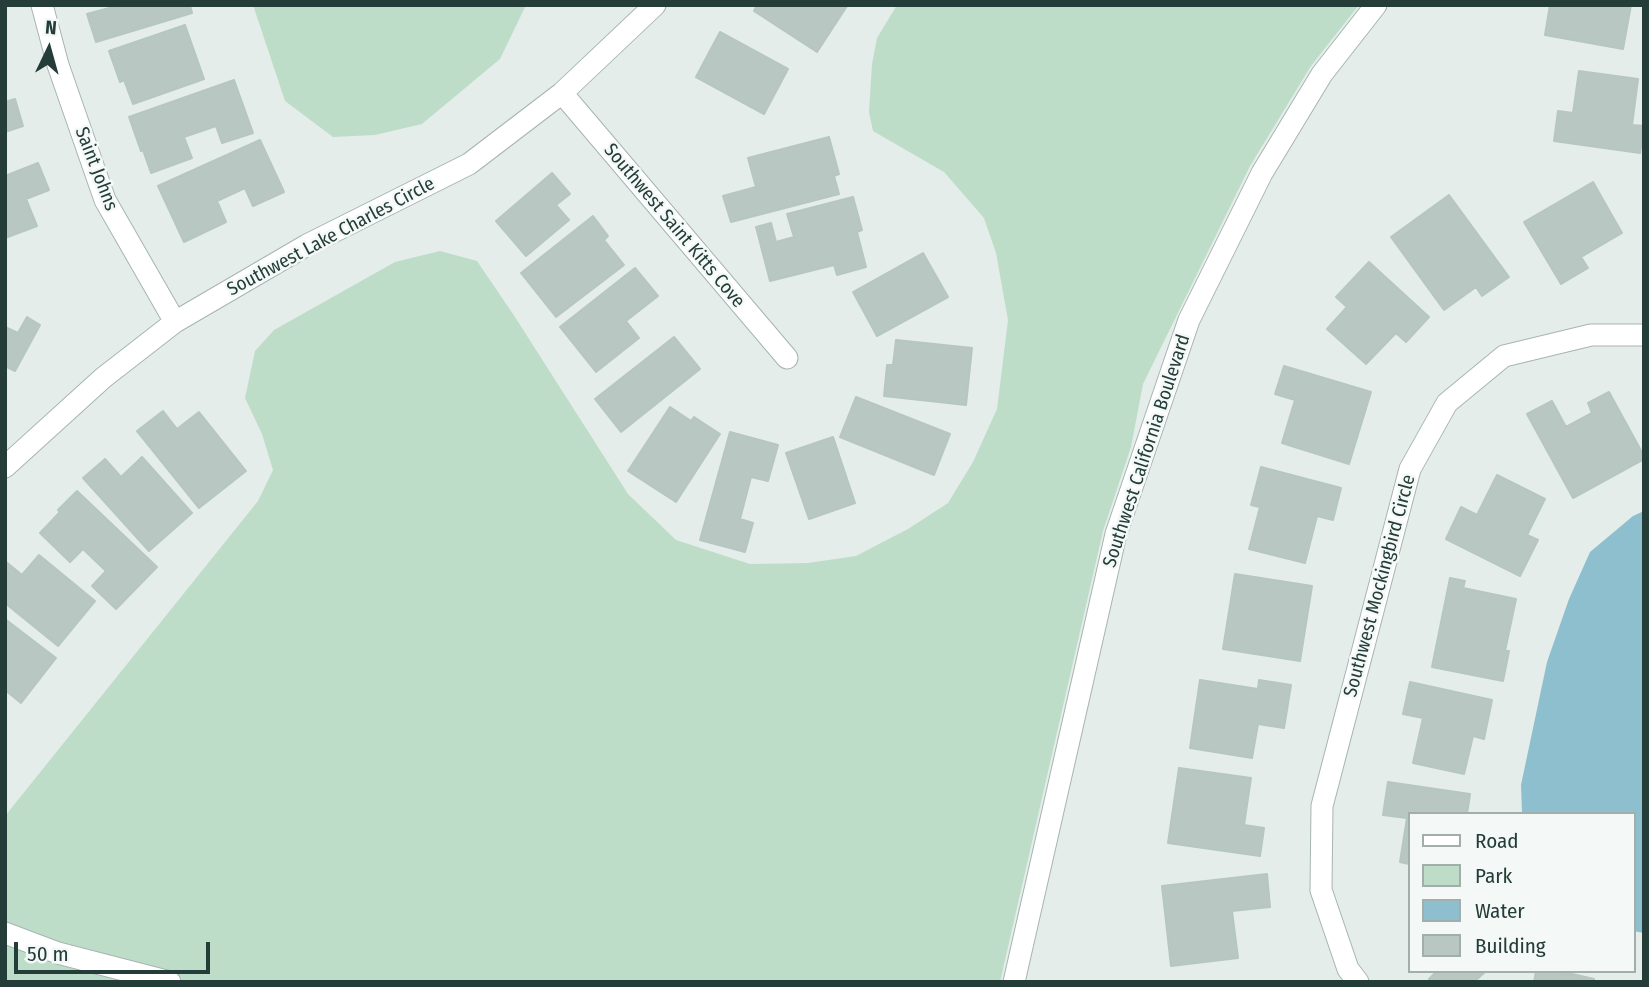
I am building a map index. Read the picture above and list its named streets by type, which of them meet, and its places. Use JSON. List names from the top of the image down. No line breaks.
{"streets":{"street":["Saint Johns","Southwest Saint Kitts Cove","Southwest Lake Charles Circle","Southwest California Boulevard","Southwest Mockingbird Circle"]},"crossings":[["Saint Johns","Southwest Lake Charles Circle"],["Southwest Saint Kitts Cove","Southwest Lake Charles Circle"]],"legend":["Road","Park","Water","Building"],"scale_bar":"50 m","north":"top"}
